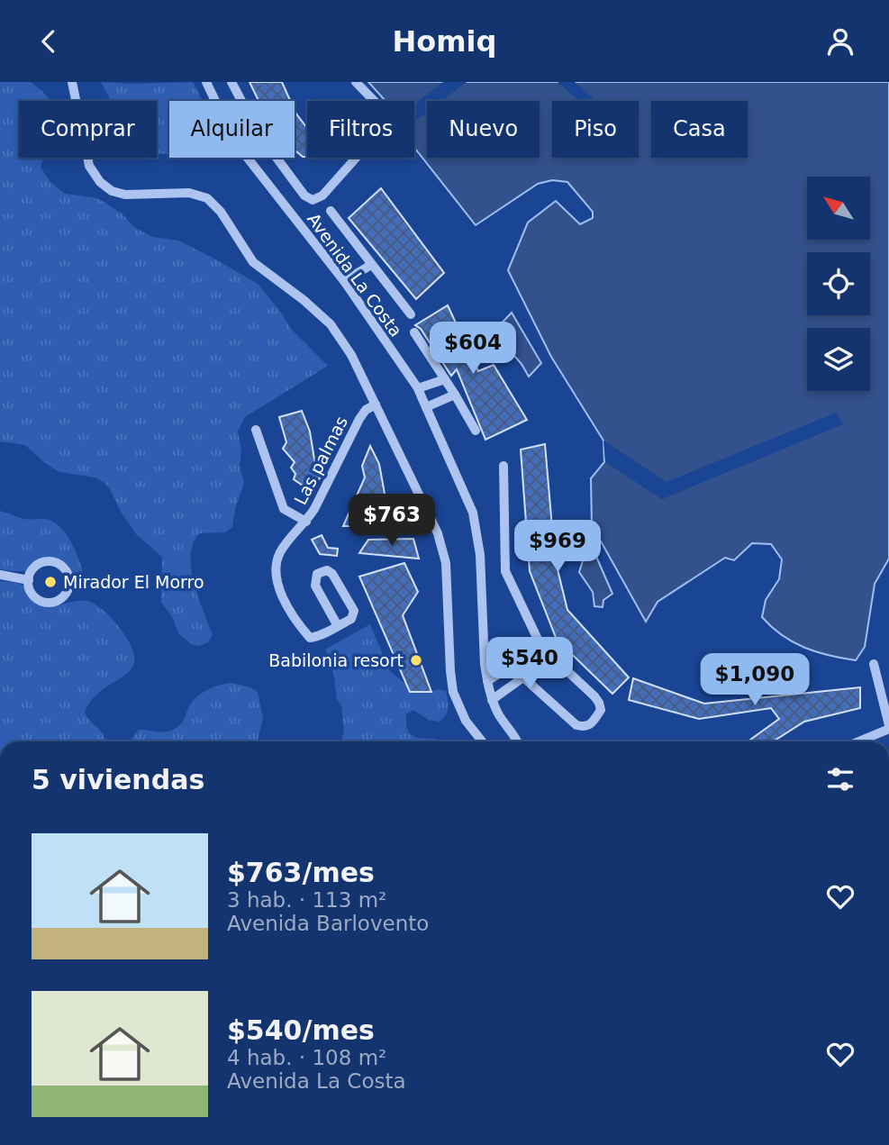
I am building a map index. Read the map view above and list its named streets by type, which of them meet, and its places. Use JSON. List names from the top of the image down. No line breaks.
{"streets":{"street":["Avenida La Costa","Las palmas"]},"places":["Mirador El Morro","Babilonia resort"],"north":"top left","page":{"header":"Homiq","chip":["Comprar","Alquilar","Filtros","Nuevo","Piso","Casa"],"price":["$604","$763","$969","$540","$1,090"],"heading":"5 viviendas","list":[{"name":"$763/mes","note":"3 hab. · 113 m² · Avenida Barlovento"},{"name":"$540/mes","note":"4 hab. · 108 m² · Avenida La Costa"}]}}
